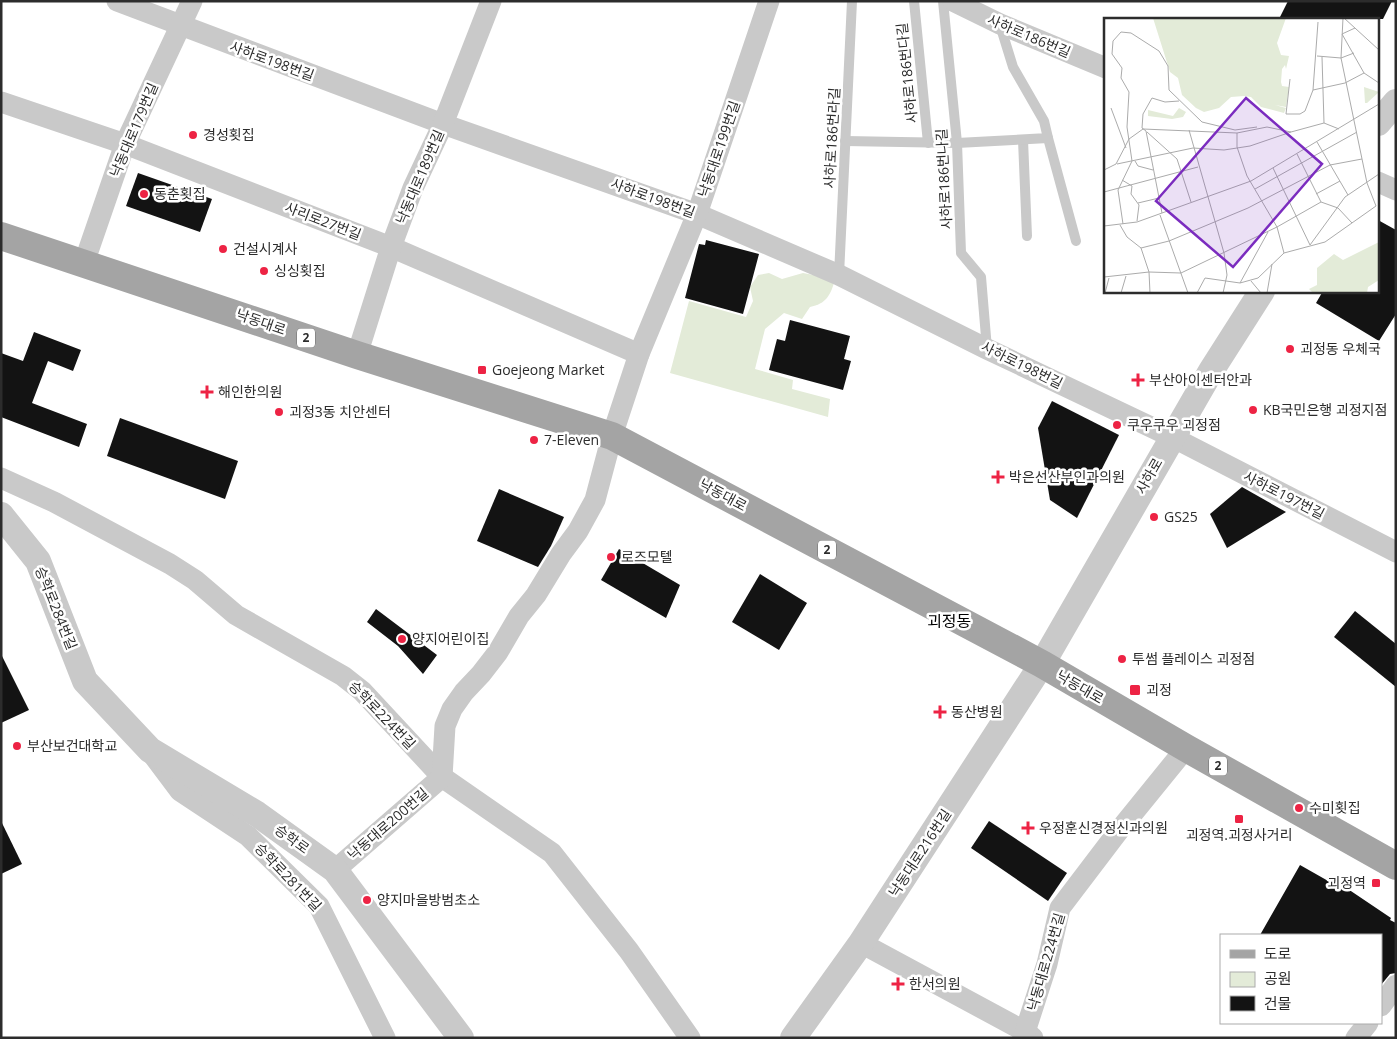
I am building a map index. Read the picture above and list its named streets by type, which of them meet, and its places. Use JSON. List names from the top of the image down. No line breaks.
{"streets":{"main road":["낙동대로","2"],"street":["사하로186번길","사하로198번길","낙동대로179번길","낙동대로199번길","낙동대로189번길","사리로27번길","사하로","사하로197번길","승학로284번길","승학로224번길","낙동대로200번길","승학로","낙동대로216번길","승학로281번길","낙동대로224번길"],"lane":["사하로186번다길","사하로186번라길","사하로186번나길"]},"crossings":[["사하로198번길","낙동대로179번길"],["사하로198번길","사하로186번라길"],["사하로198번길","낙동대로199번길"],["사하로198번길","낙동대로189번길"],["사하로198번길","사하로186번나길"],["사하로198번길","사하로"],["사하로198번길","사하로197번길"],["낙동대로179번길","사리로27번길"],["낙동대로179번길","낙동대로"],["낙동대로199번길","사리로27번길"],["낙동대로199번길","낙동대로"],["낙동대로199번길","승학로224번길"],["낙동대로199번길","낙동대로200번길"],["낙동대로189번길","사리로27번길"],["낙동대로189번길","낙동대로"],["낙동대로","사하로"],["낙동대로","낙동대로216번길"],["낙동대로","낙동대로224번길"],["사하로","사하로197번길"],["사하로","낙동대로216번길"],["승학로284번길","승학로"],["승학로224번길","낙동대로200번길"],["낙동대로200번길","승학로"],["승학로","승학로281번길"]],"districts":["괴정동"],"places":{"other":["경성횟집","동춘횟집","건설시계사","싱싱횟집","괴정동 우체국","KB국민은행 괴정지점","괴정3동 치안센터","쿠우쿠우 괴정점","7-Eleven","GS25","로즈모텔","양지어린이집","투썸 플레이스 괴정점","부산보건대학교","수미횟집","양지마을방범초소"],"transit":["Goejeong Market","괴정","괴정역.괴정사거리","괴정역"],"health":["부산아이센터안과","해인한의원","박은선산부인과의원","동산병원","우정훈신경정신과의원","한서의원"]},"legend":["도로","공원","건물"]}
